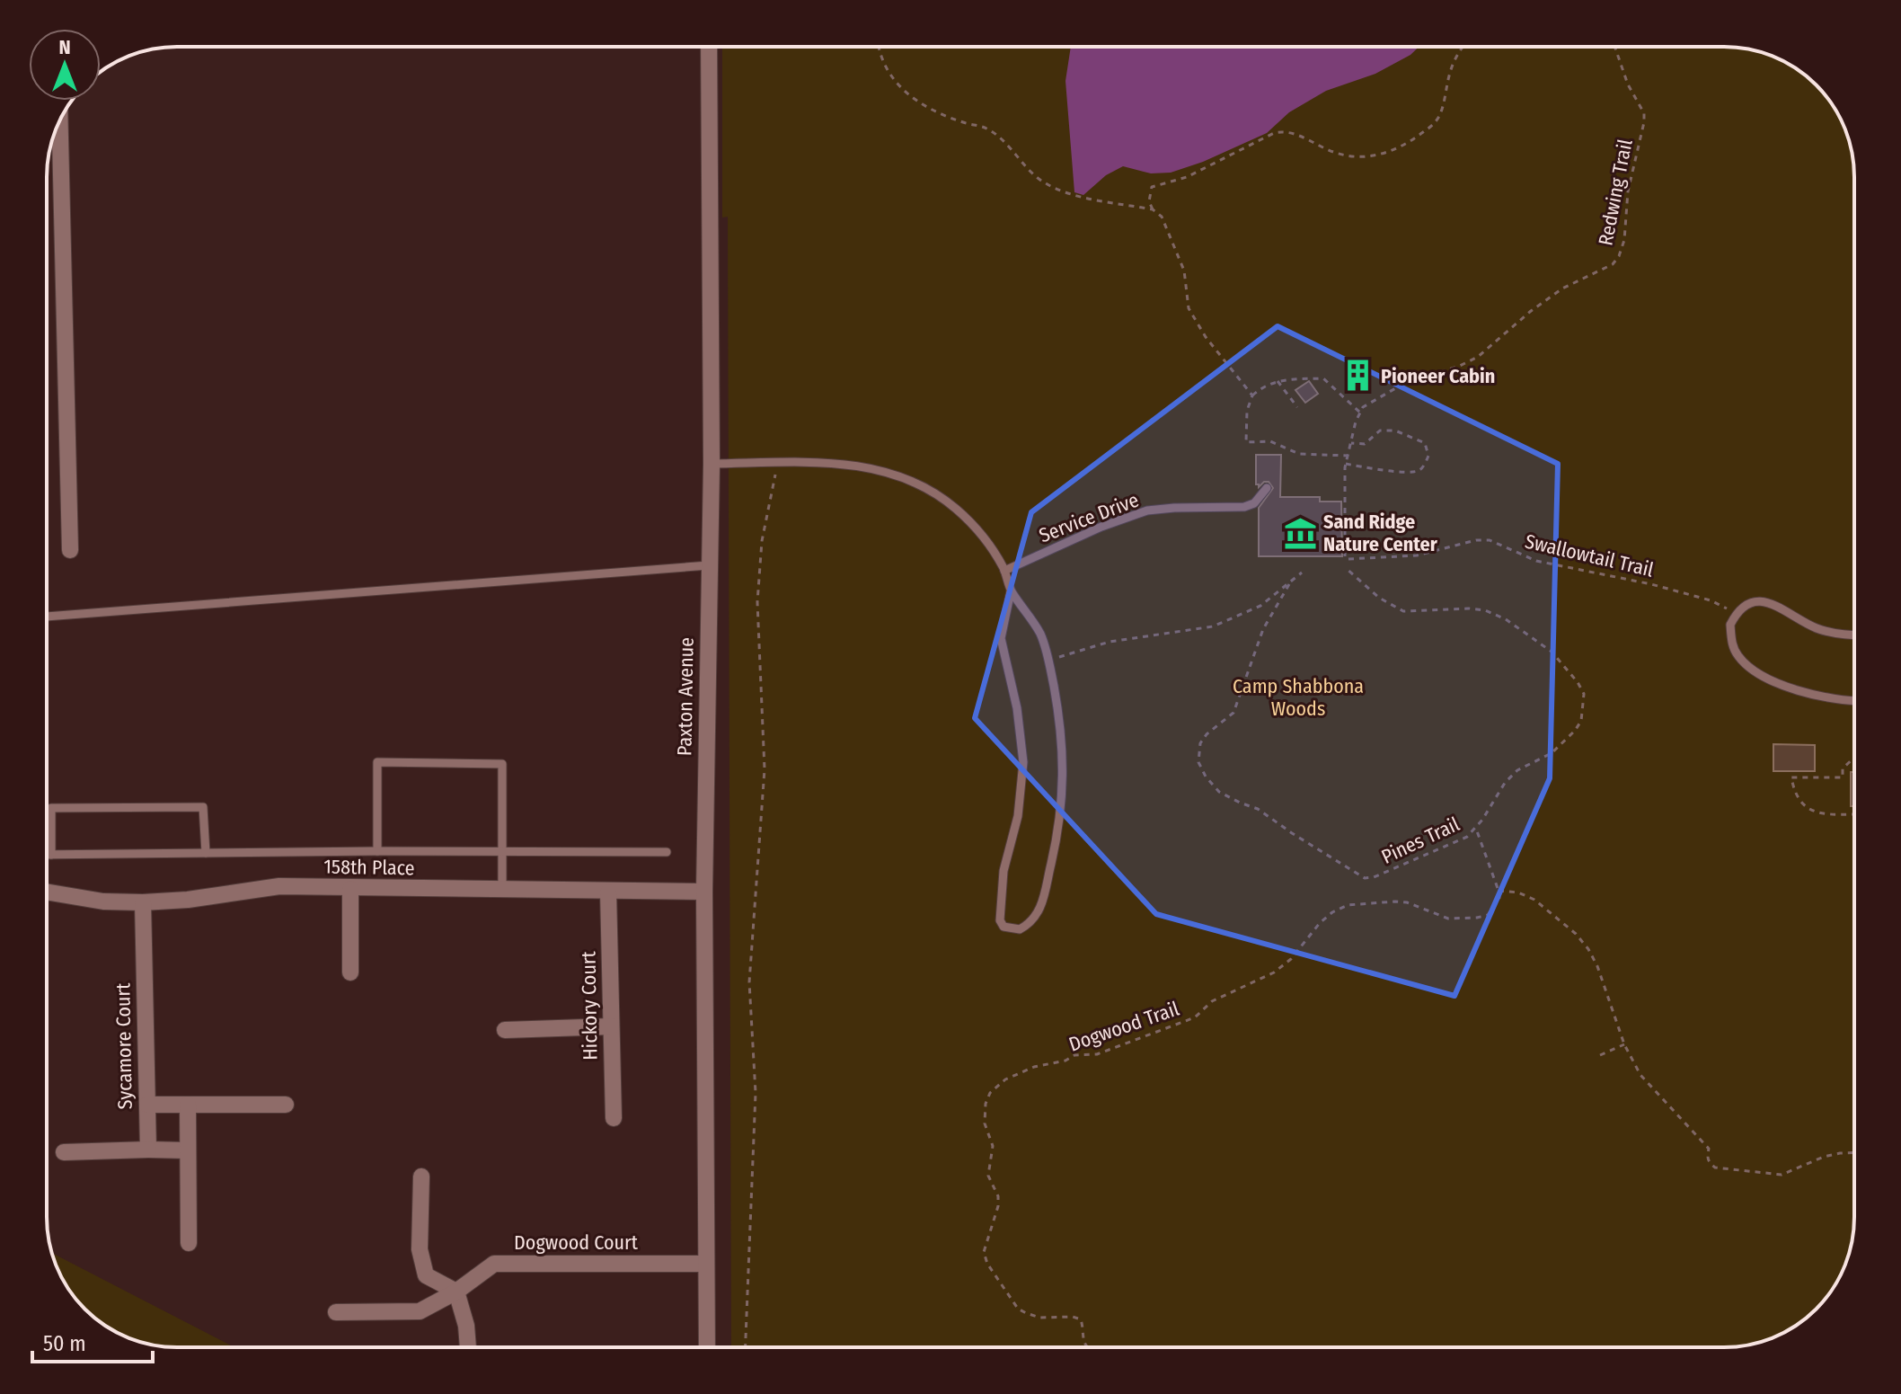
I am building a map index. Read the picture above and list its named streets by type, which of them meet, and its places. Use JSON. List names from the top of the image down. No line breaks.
{"streets":{"street":["Paxton Avenue","158th Place","Hickory Court","Sycamore Court","Dogwood Court"],"lane":["Service Drive"],"path":["Redwing Trail","Swallowtail Trail","Pines Trail","Dogwood Trail"]},"crossings":[["Paxton Avenue","158th Place"],["Paxton Avenue","Dogwood Court"],["158th Place","Hickory Court"],["158th Place","Sycamore Court"]],"parks":["Camp Shabbona Woods"],"places":{"building":["Pioneer Cabin"],"museum":["Sand Ridge Nature Center"]},"scale_bar":"50 m","north":"top"}
